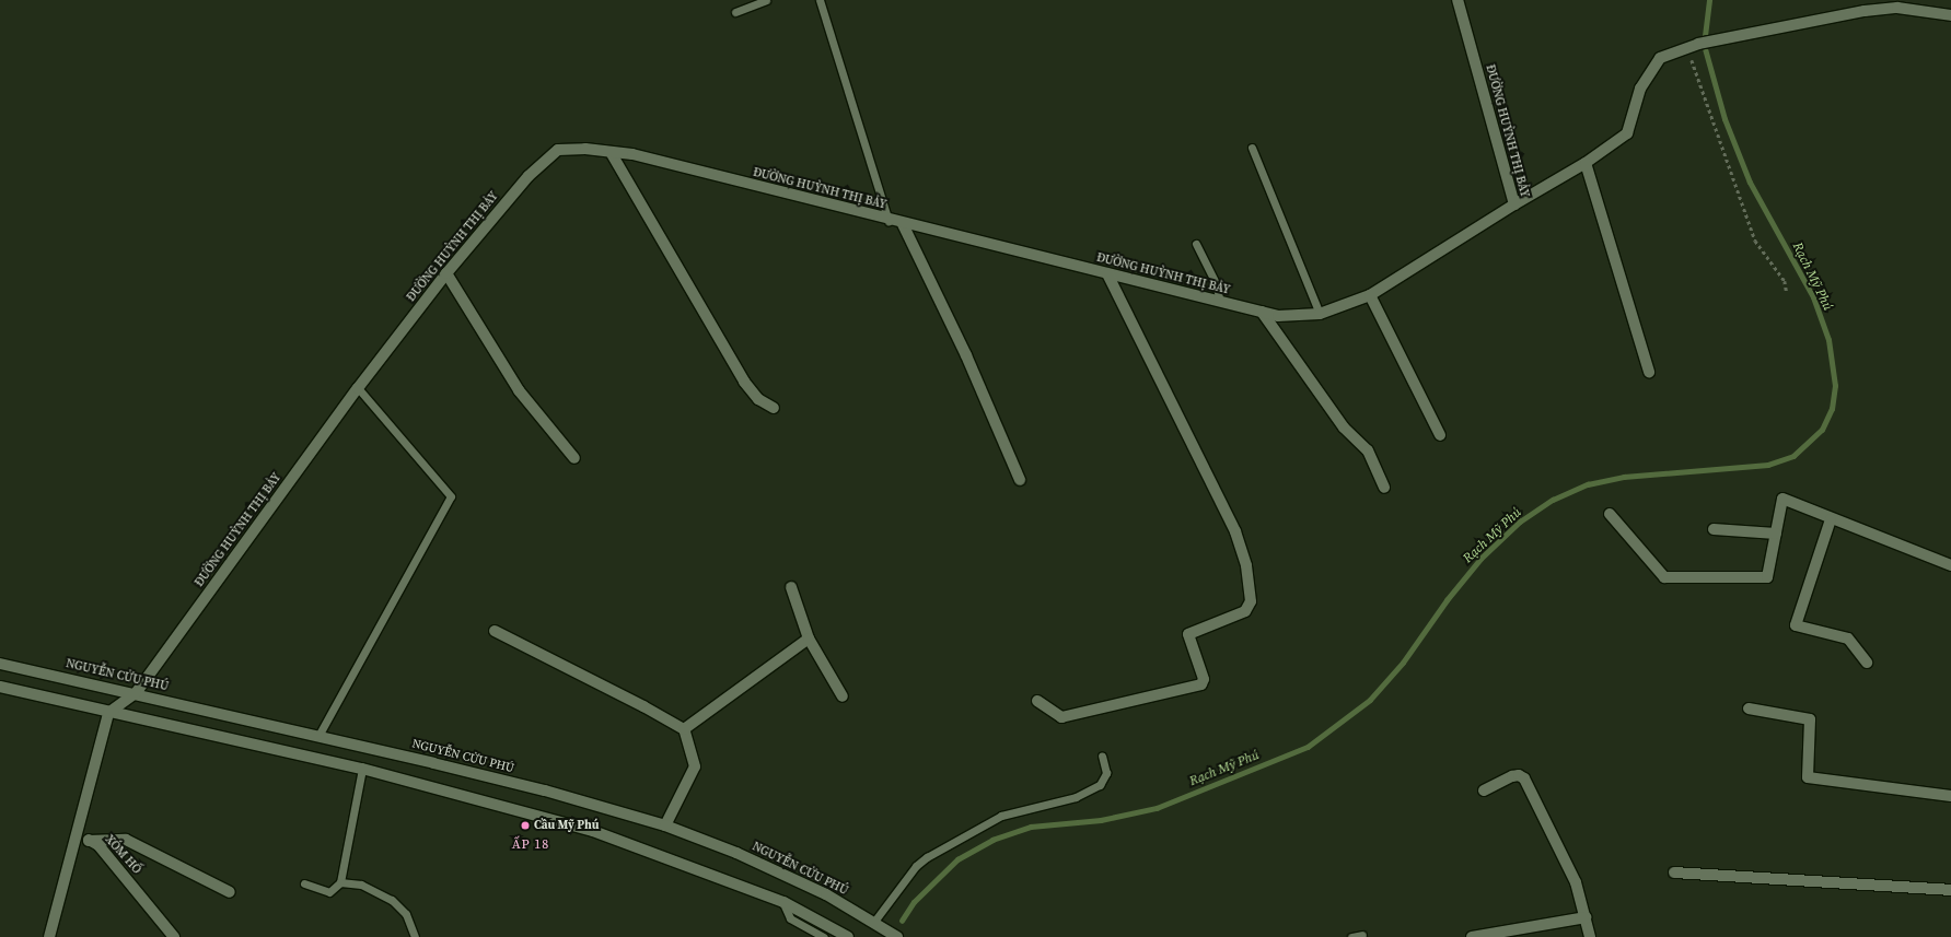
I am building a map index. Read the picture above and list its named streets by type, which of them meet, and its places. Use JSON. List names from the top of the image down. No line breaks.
{"streets":{"street":["ĐƯỜNG HUỲNH THỊ BẢY","NGUYỄN CỬU PHÚ","XÓM HỐ"]},"crossings":[["ĐƯỜNG HUỲNH THỊ BẢY","NGUYỄN CỬU PHÚ"]],"districts":["ẤP 18"],"water":["Rạch Mỹ Phú"],"places":["Cầu Mỹ Phú"]}
